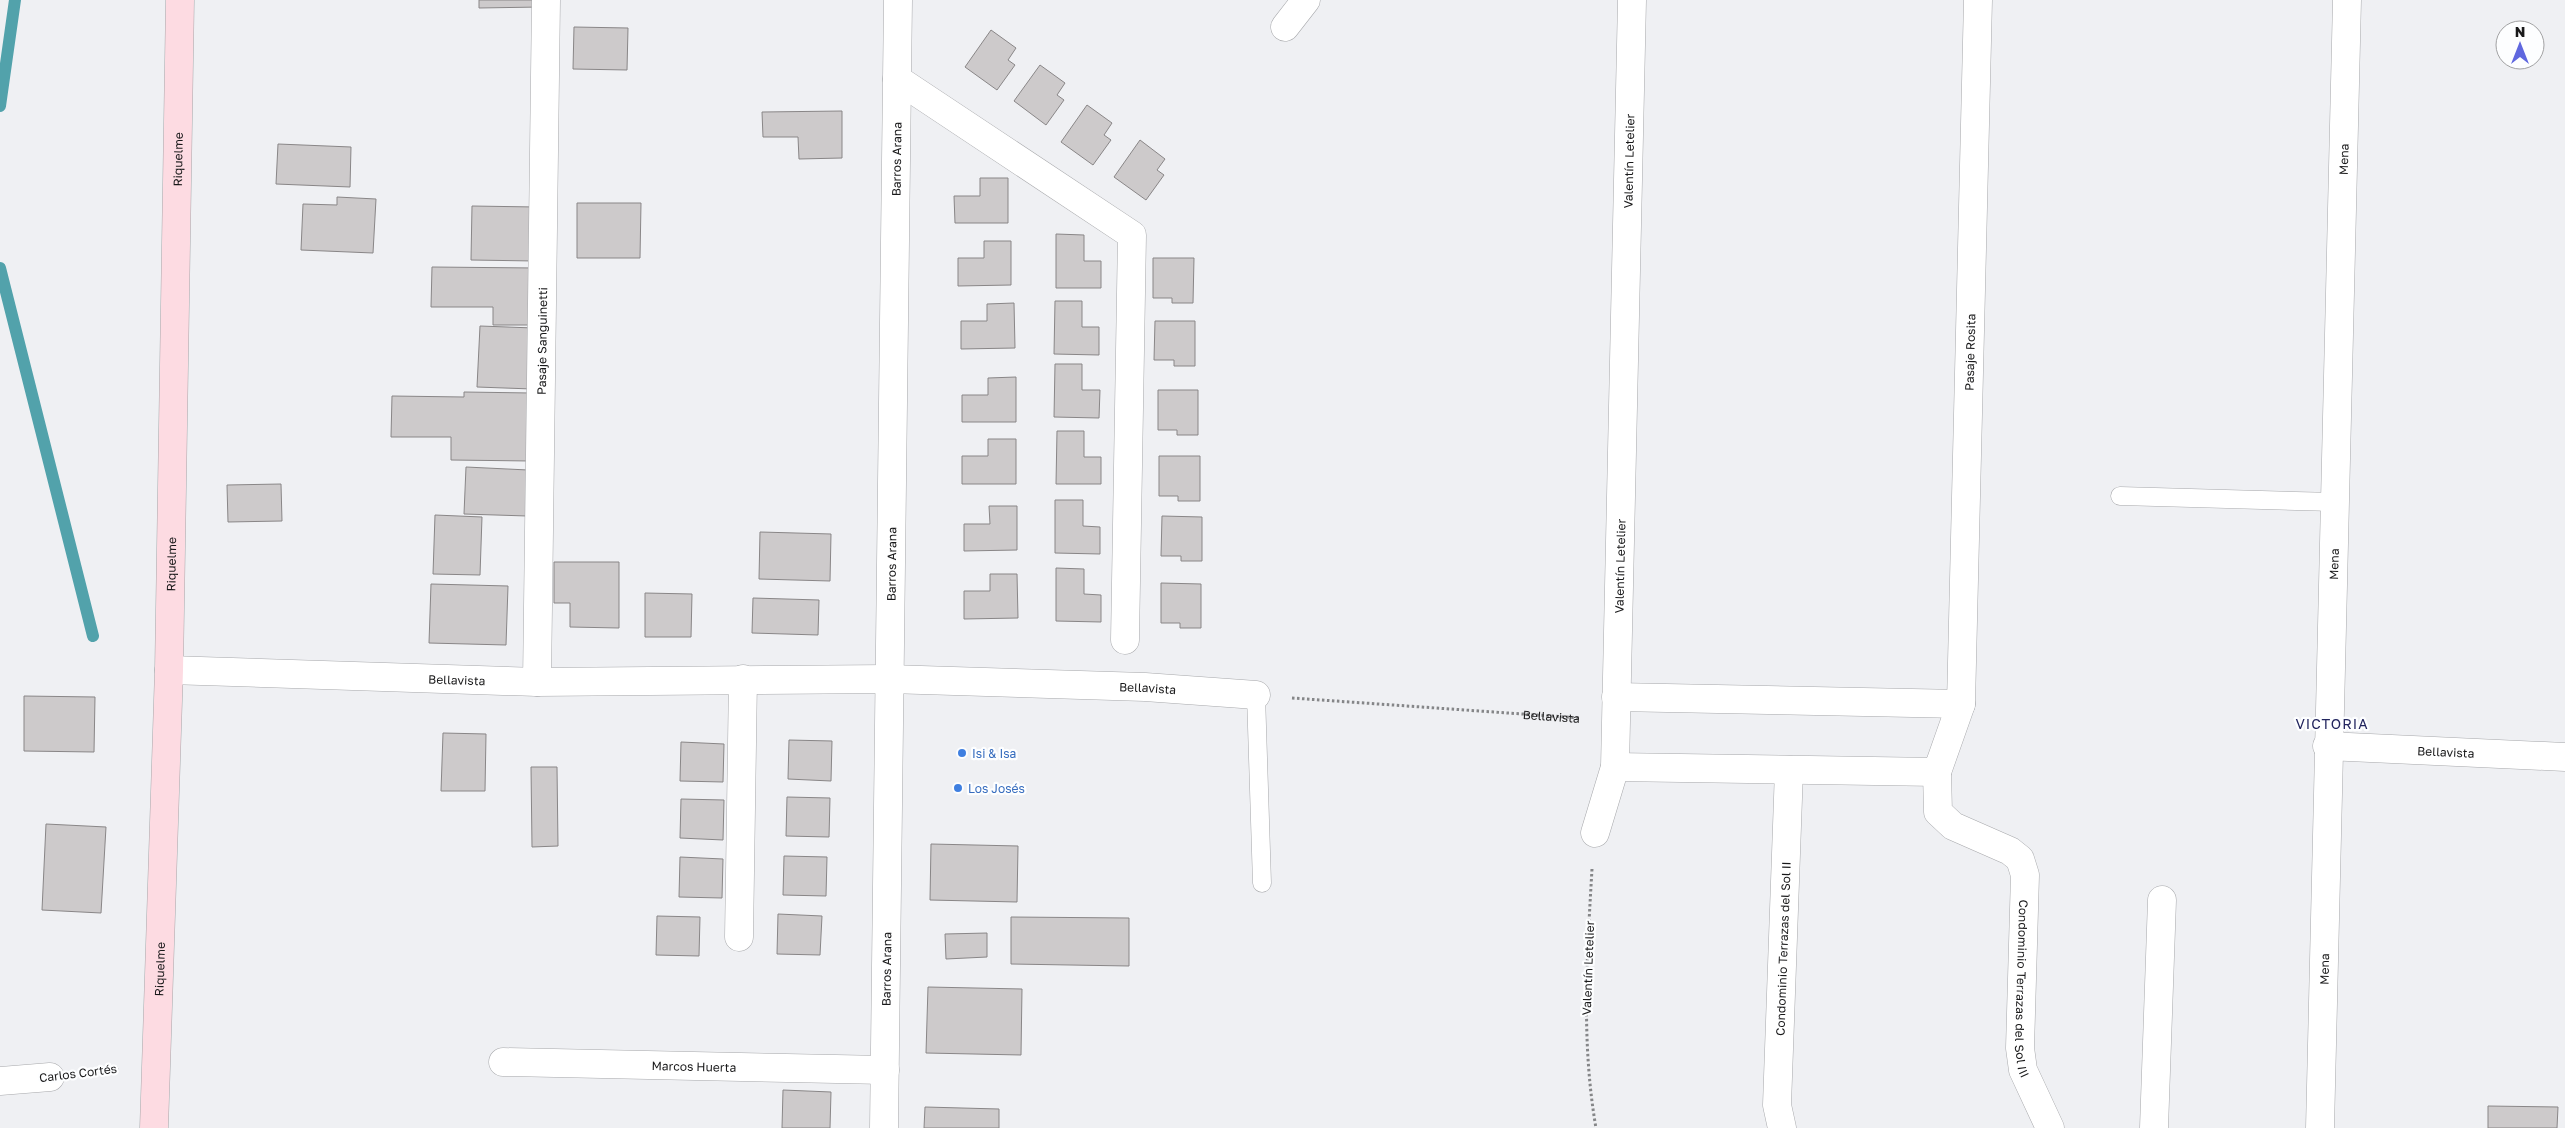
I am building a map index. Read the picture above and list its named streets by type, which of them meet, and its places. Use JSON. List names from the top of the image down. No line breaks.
{"streets":{"main road":["Riquelme"],"street":["Barros Arana","Mena","Valentín Letelier","Pasaje Sanguinetti","Pasaje Rosita","Bellavista","Condominio Terrazas del Sol II","Condominio Terrazas del Sol III","Marcos Huerta","Carlos Cortés"]},"crossings":[["Riquelme","Bellavista"],["Riquelme","Carlos Cortés"],["Barros Arana","Bellavista"],["Barros Arana","Marcos Huerta"],["Mena","Bellavista"],["Valentín Letelier","Bellavista"],["Pasaje Sanguinetti","Bellavista"]],"districts":["VICTORIA"],"places":["Isi & Isa","Los Josés"],"north":"top"}
